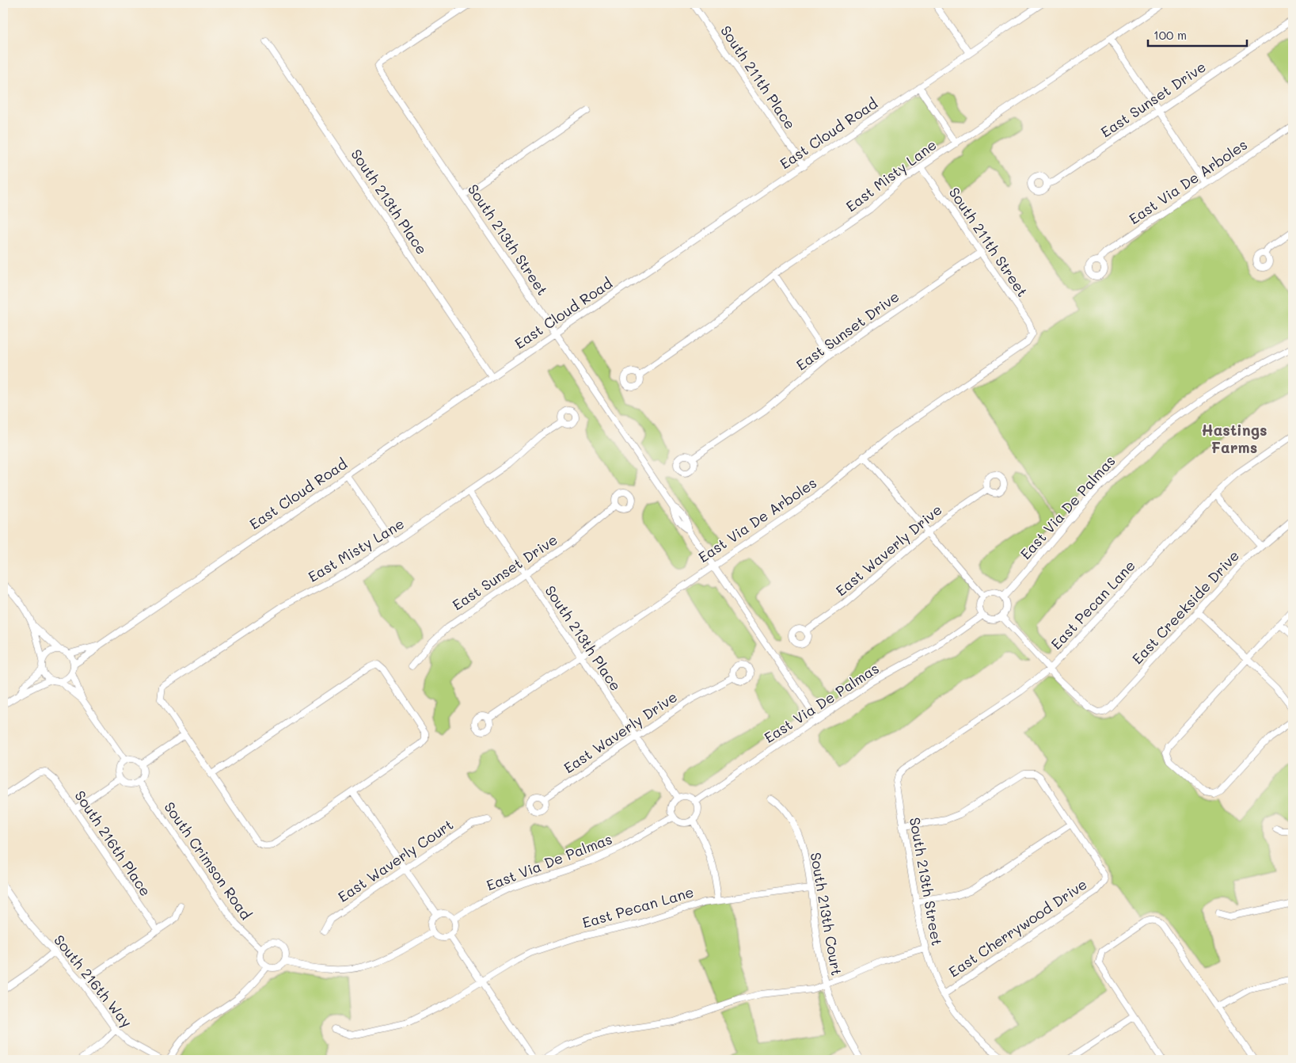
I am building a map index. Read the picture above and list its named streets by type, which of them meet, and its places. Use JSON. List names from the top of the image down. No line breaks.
{"streets":{"street":["South 211th Place","East Sunset Drive","East Cloud Road","East Misty Lane","East Via De Arboles","South 213th Place","South 213th Street","South 211th Street","East Via De Palmas","East Waverly Drive","East Pecan Lane","East Creekside Drive","South 216th Place","South Crimson Road","East Waverly Court","South 213th Court","East Cherrywood Drive","South 216th Way"]},"crossings":[["South 211th Place","East Cloud Road"],["East Sunset Drive","South 213th Place"],["East Sunset Drive","South 211th Street"],["East Cloud Road","South 213th Place"],["East Cloud Road","South 213th Street"],["East Misty Lane","South 213th Place"],["East Misty Lane","South 211th Street"],["East Via De Arboles","South 213th Place"],["East Via De Arboles","South 213th Street"],["East Via De Arboles","South 211th Street"],["South 213th Place","East Via De Palmas"],["South 213th Place","East Waverly Drive"],["South 213th Street","East Via De Palmas"],["South 213th Street","East Pecan Lane"],["South 213th Street","East Cherrywood Drive"],["East Pecan Lane","East Creekside Drive"],["East Pecan Lane","South 213th Court"]],"districts":["Hastings Farms"],"scale_bar":"100 m"}
